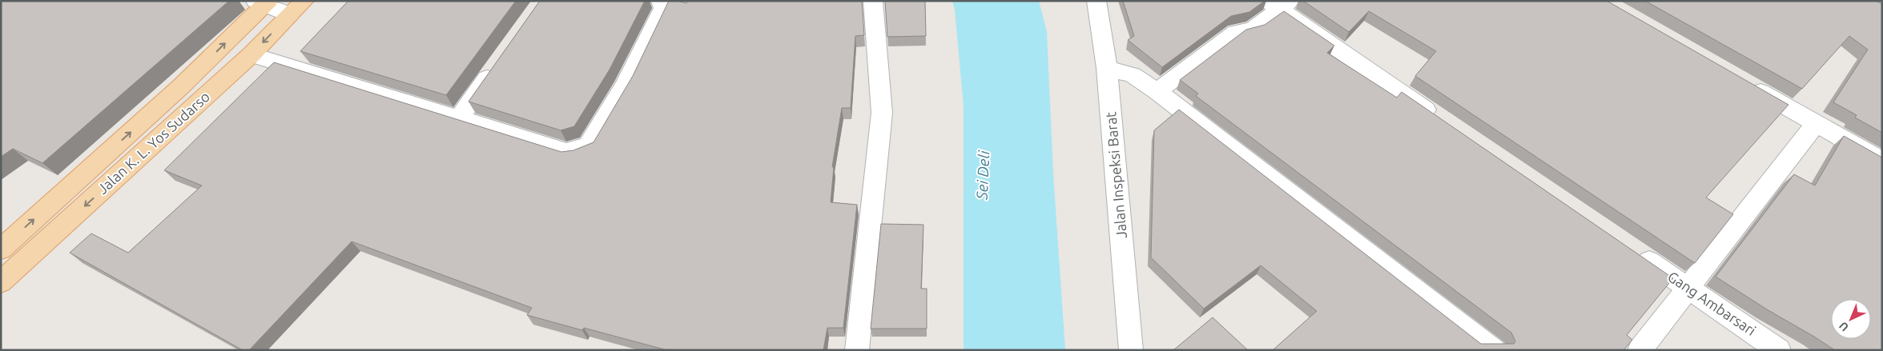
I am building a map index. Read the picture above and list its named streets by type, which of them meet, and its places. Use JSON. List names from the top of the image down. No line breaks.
{"streets":{"main road":["Jalan K. L. Yos Sudarso"],"street":["Jalan Inspeksi Barat","Gang Ambarsari"]},"water":["Sei Deli"],"north":"bottom left"}
